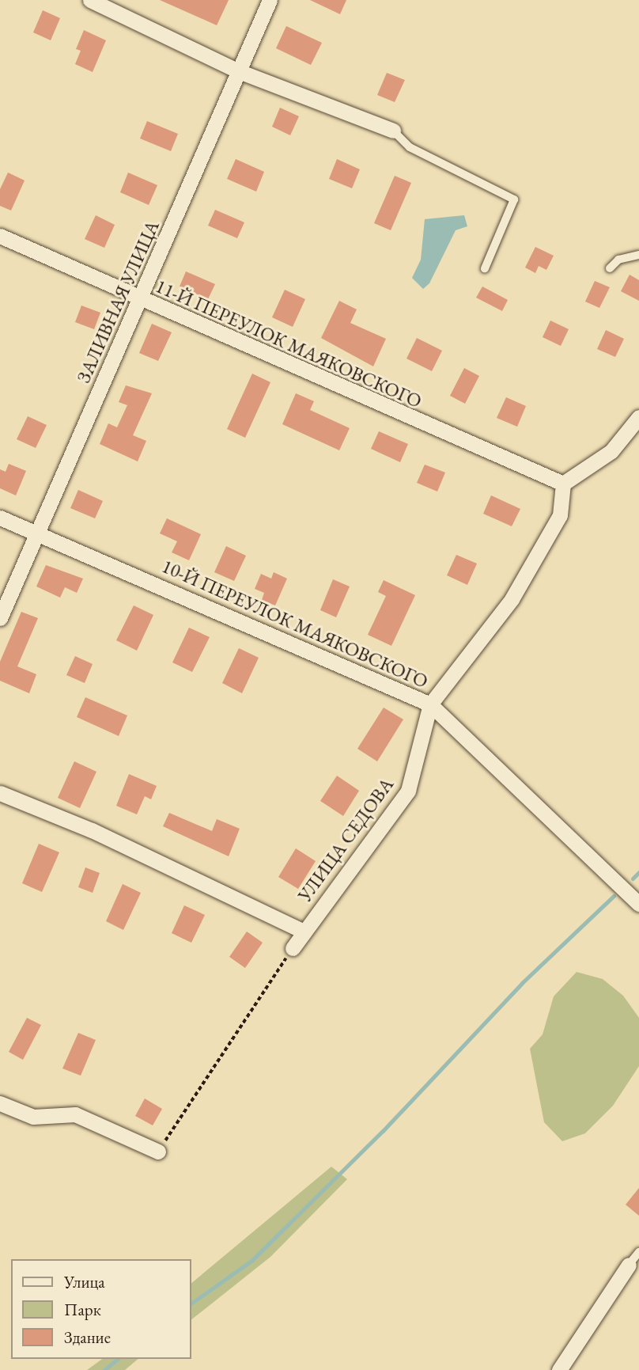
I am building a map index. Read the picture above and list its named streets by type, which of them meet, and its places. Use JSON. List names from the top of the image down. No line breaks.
{"streets":{"street":["ЗАЛИВНАЯ УЛИЦА","11-Й ПЕРЕУЛОК МАЯКОВСКОГО","10-Й ПЕРЕУЛОК МАЯКОВСКОГО","УЛИЦА СЕДОВА"]},"crossings":[["ЗАЛИВНАЯ УЛИЦА","11-Й ПЕРЕУЛОК МАЯКОВСКОГО"],["ЗАЛИВНАЯ УЛИЦА","10-Й ПЕРЕУЛОК МАЯКОВСКОГО"],["11-Й ПЕРЕУЛОК МАЯКОВСКОГО","УЛИЦА СЕДОВА"],["10-Й ПЕРЕУЛОК МАЯКОВСКОГО","УЛИЦА СЕДОВА"]],"legend":["Улица","Парк","Здание"]}
